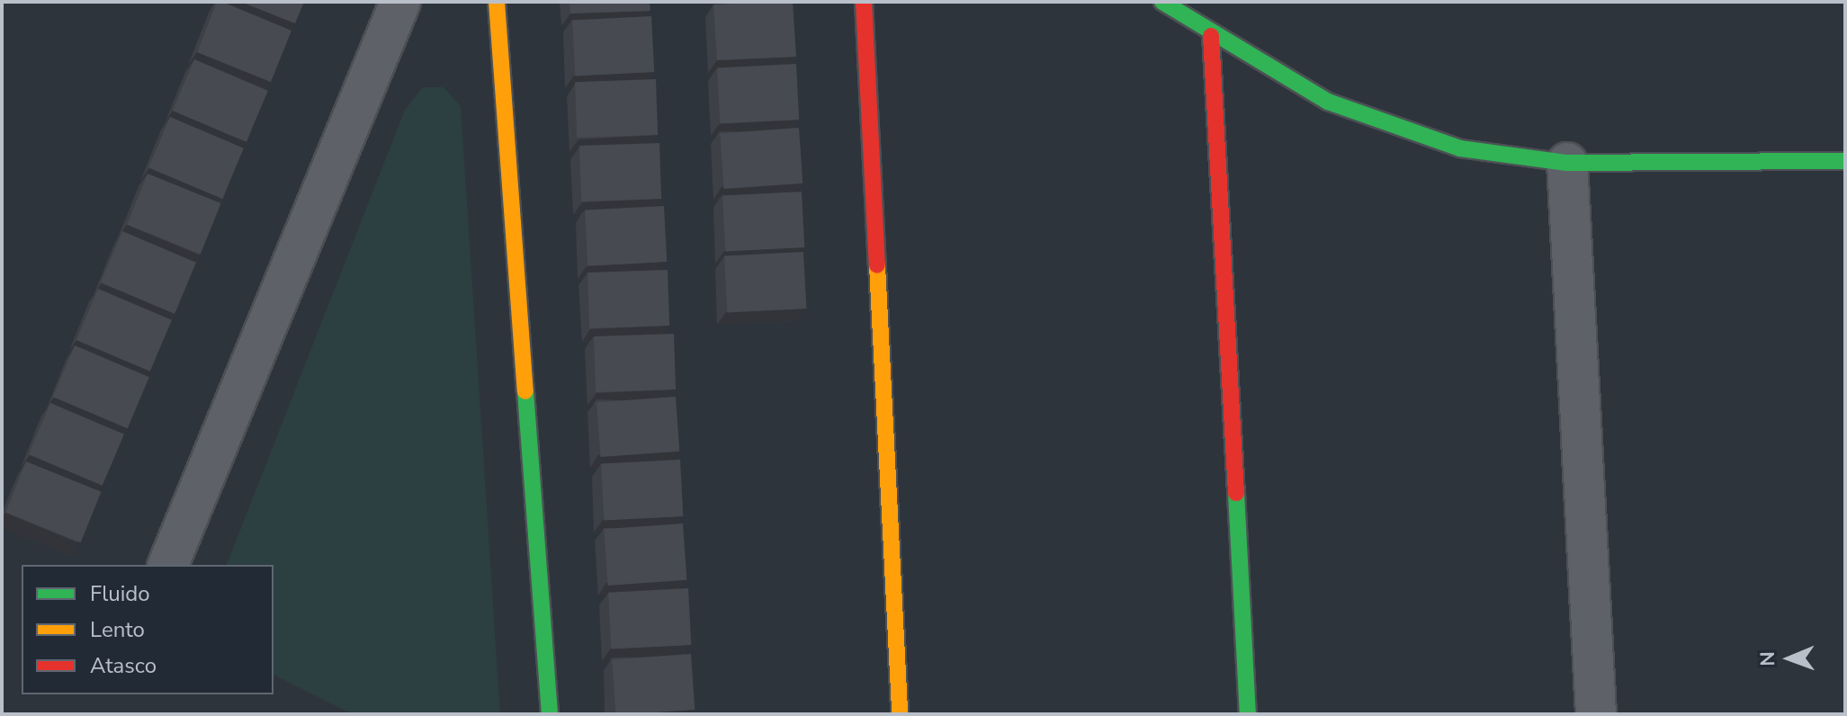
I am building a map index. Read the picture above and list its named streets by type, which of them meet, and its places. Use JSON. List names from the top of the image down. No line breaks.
{"legend":["Fluido","Lento","Atasco"],"north":"left"}
